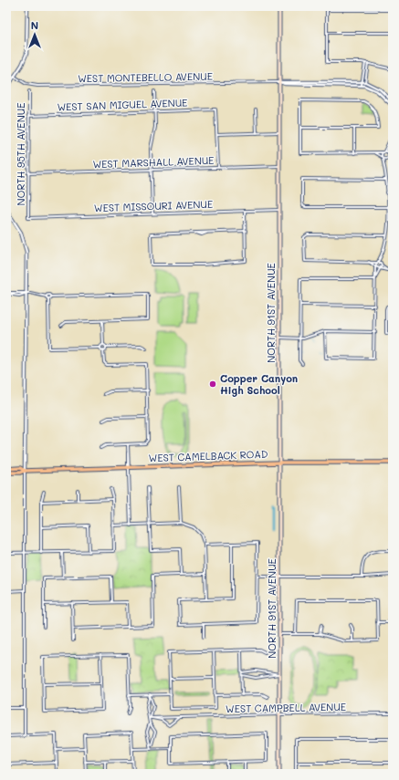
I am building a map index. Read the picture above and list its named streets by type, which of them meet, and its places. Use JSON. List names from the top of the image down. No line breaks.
{"streets":{"main road":["NORTH 91ST AVENUE","WEST CAMELBACK ROAD"],"street":["WEST MONTEBELLO AVENUE","WEST SAN MIGUEL AVENUE","NORTH 95TH AVENUE","WEST MARSHALL AVENUE","WEST MISSOURI AVENUE","WEST CAMPBELL AVENUE"]},"crossings":[["WEST MONTEBELLO AVENUE","NORTH 91ST AVENUE"],["WEST SAN MIGUEL AVENUE","NORTH 95TH AVENUE"],["NORTH 95TH AVENUE","WEST MARSHALL AVENUE"],["NORTH 95TH AVENUE","WEST MISSOURI AVENUE"],["NORTH 95TH AVENUE","WEST CAMELBACK ROAD"],["WEST MARSHALL AVENUE","NORTH 91ST AVENUE"],["WEST MISSOURI AVENUE","NORTH 91ST AVENUE"],["NORTH 91ST AVENUE","WEST CAMELBACK ROAD"],["NORTH 91ST AVENUE","WEST CAMPBELL AVENUE"]],"places":["Copper Canyon High School"],"north":"top"}
